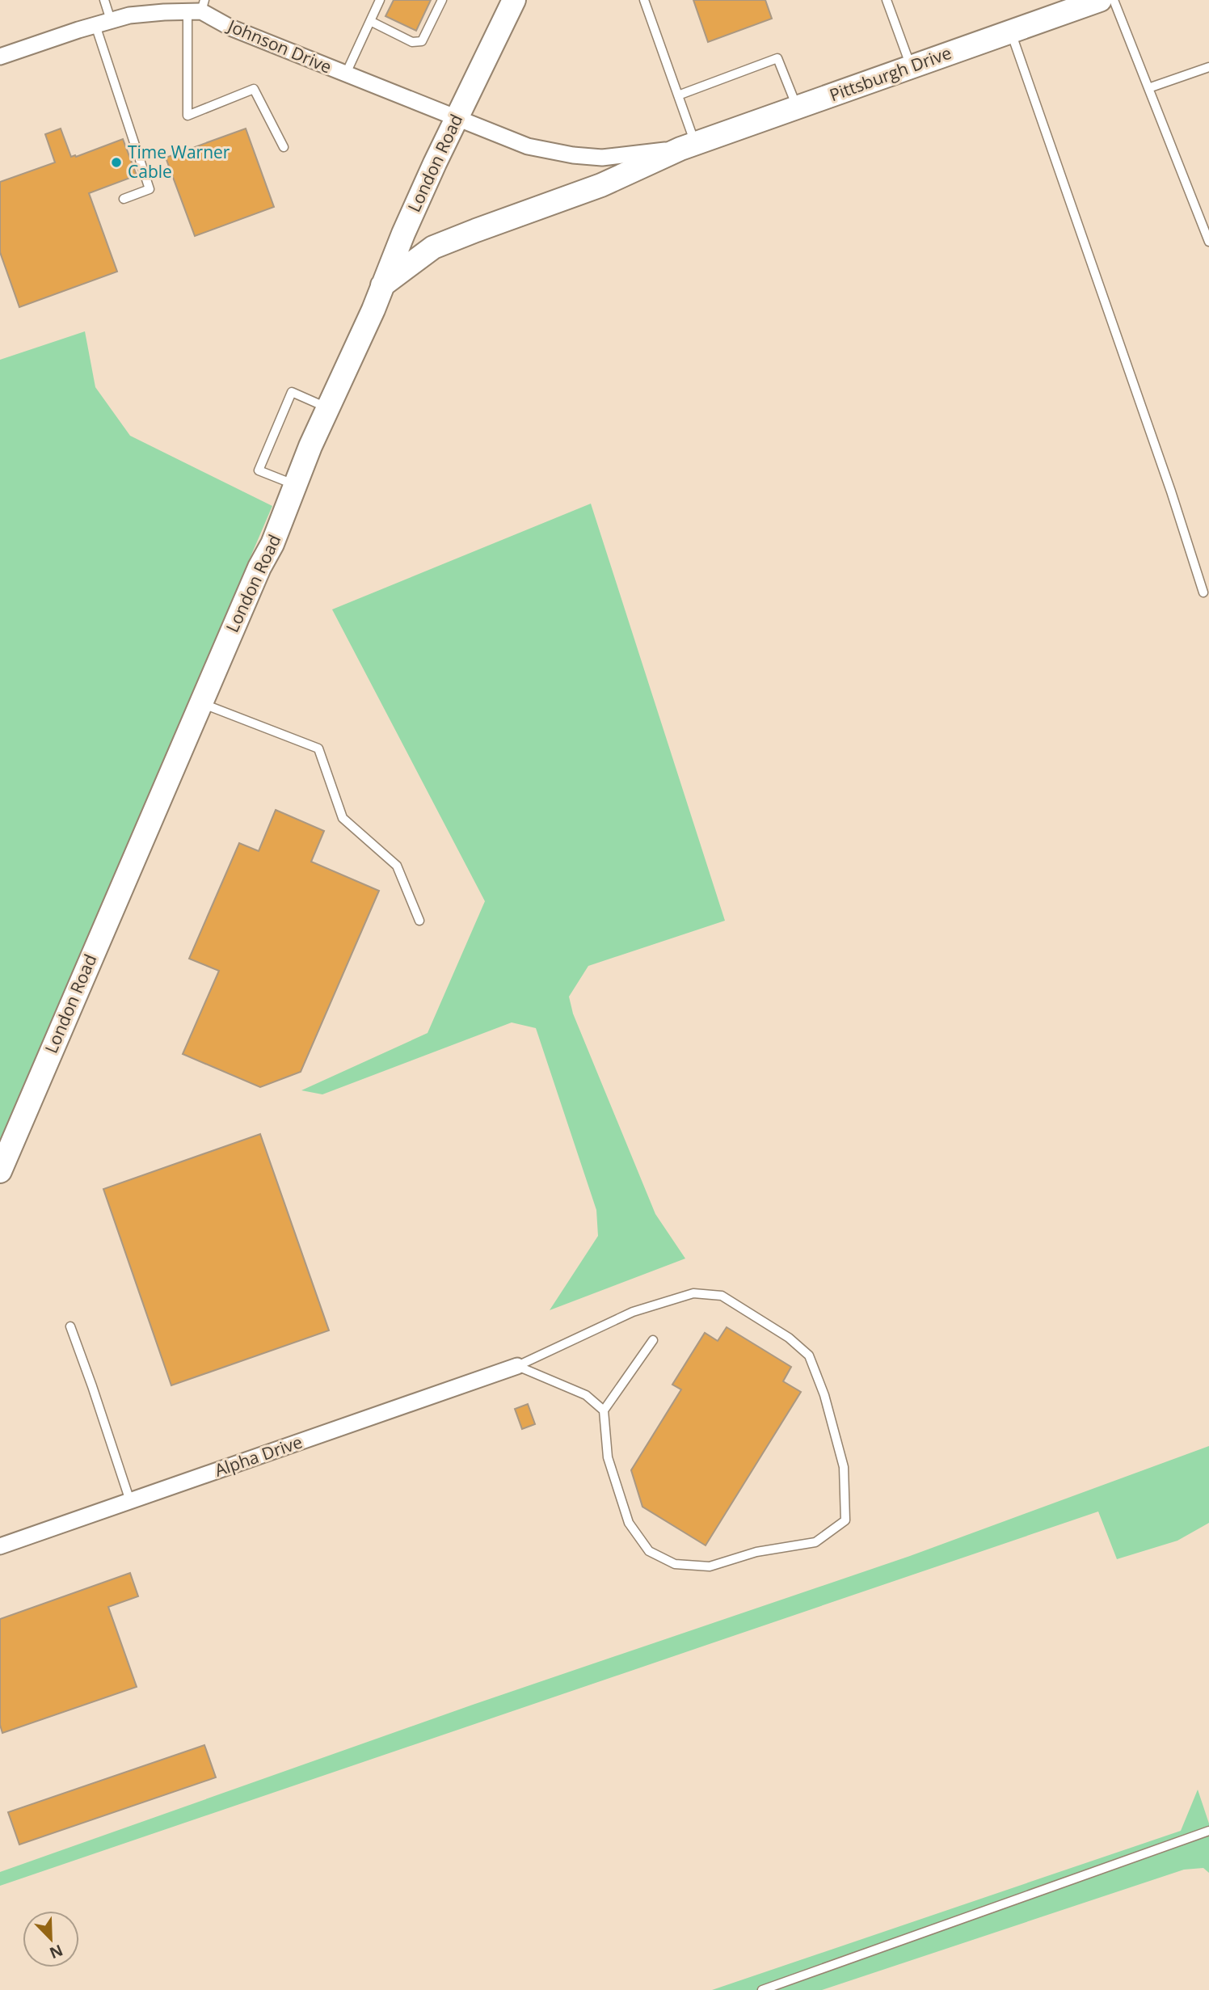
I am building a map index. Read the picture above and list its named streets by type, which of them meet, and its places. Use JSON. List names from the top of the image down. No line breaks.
{"streets":{"street":["Johnson Drive","Pittsburgh Drive","London Road","Alpha Drive"]},"crossings":[["Johnson Drive","Pittsburgh Drive"],["Johnson Drive","London Road"],["Pittsburgh Drive","London Road"]],"places":["Time Warner Cable"],"north":"bottom right"}
